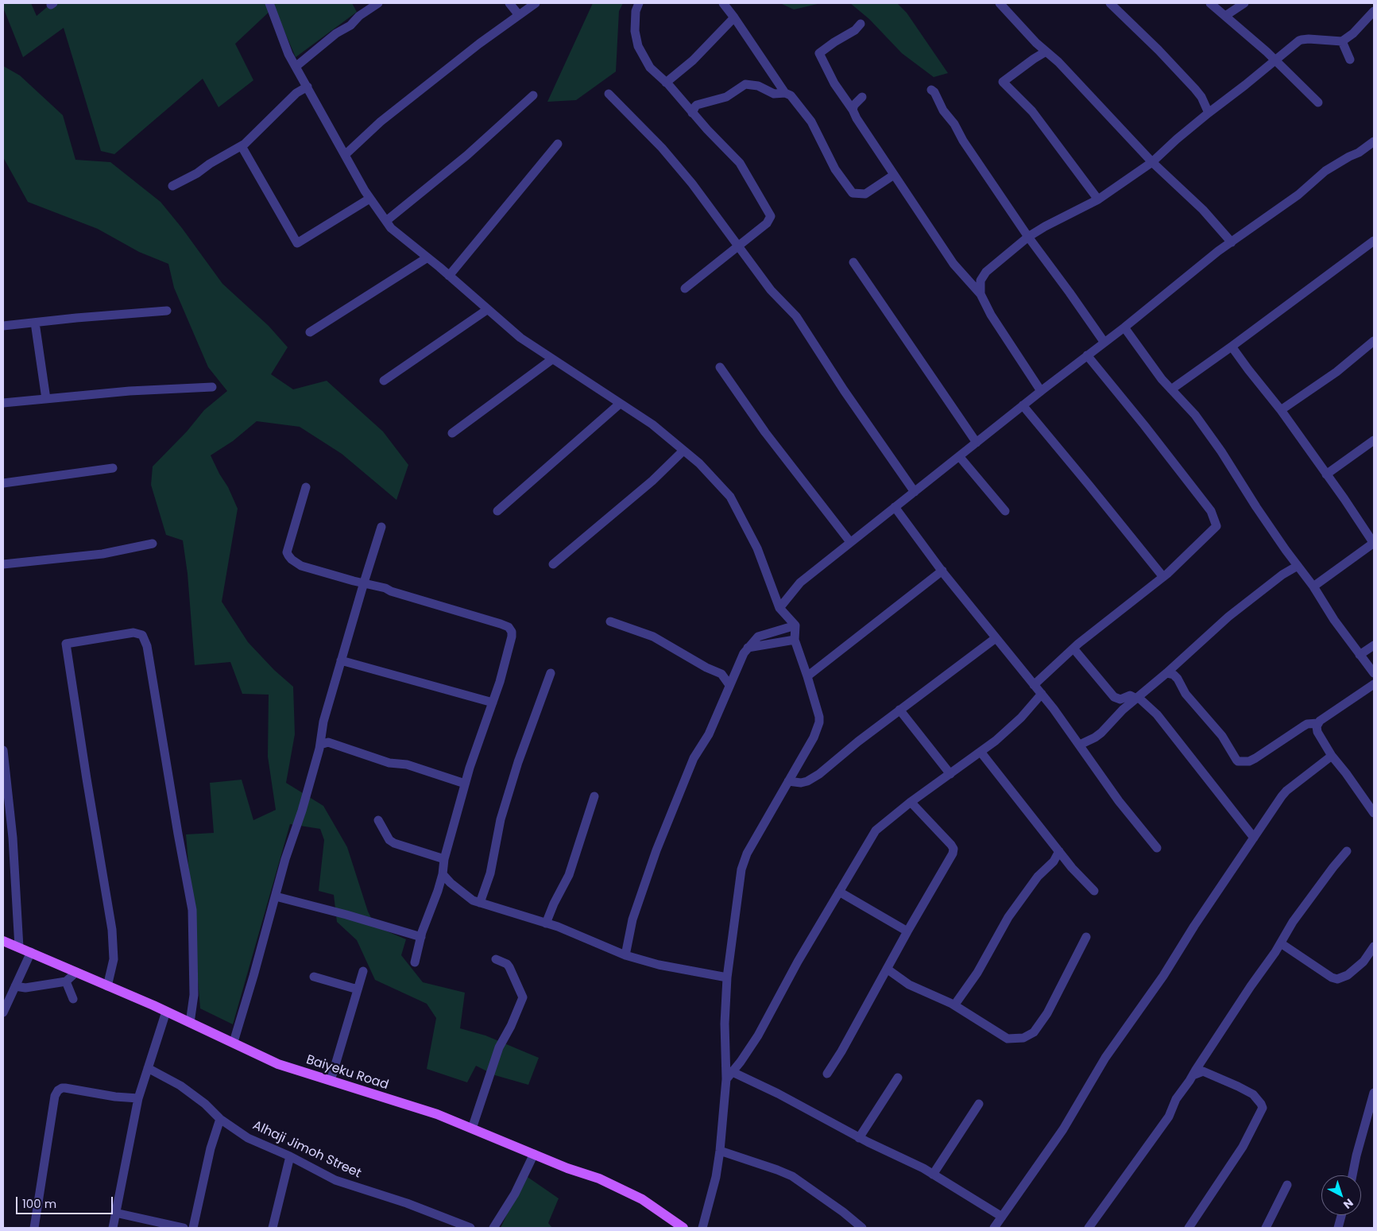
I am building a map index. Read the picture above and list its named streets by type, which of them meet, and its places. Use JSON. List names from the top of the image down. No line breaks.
{"streets":{"main road":["Baiyeku Road"],"street":["Alhaji Jimoh Street"]},"scale_bar":"100 m","north":"bottom right"}
